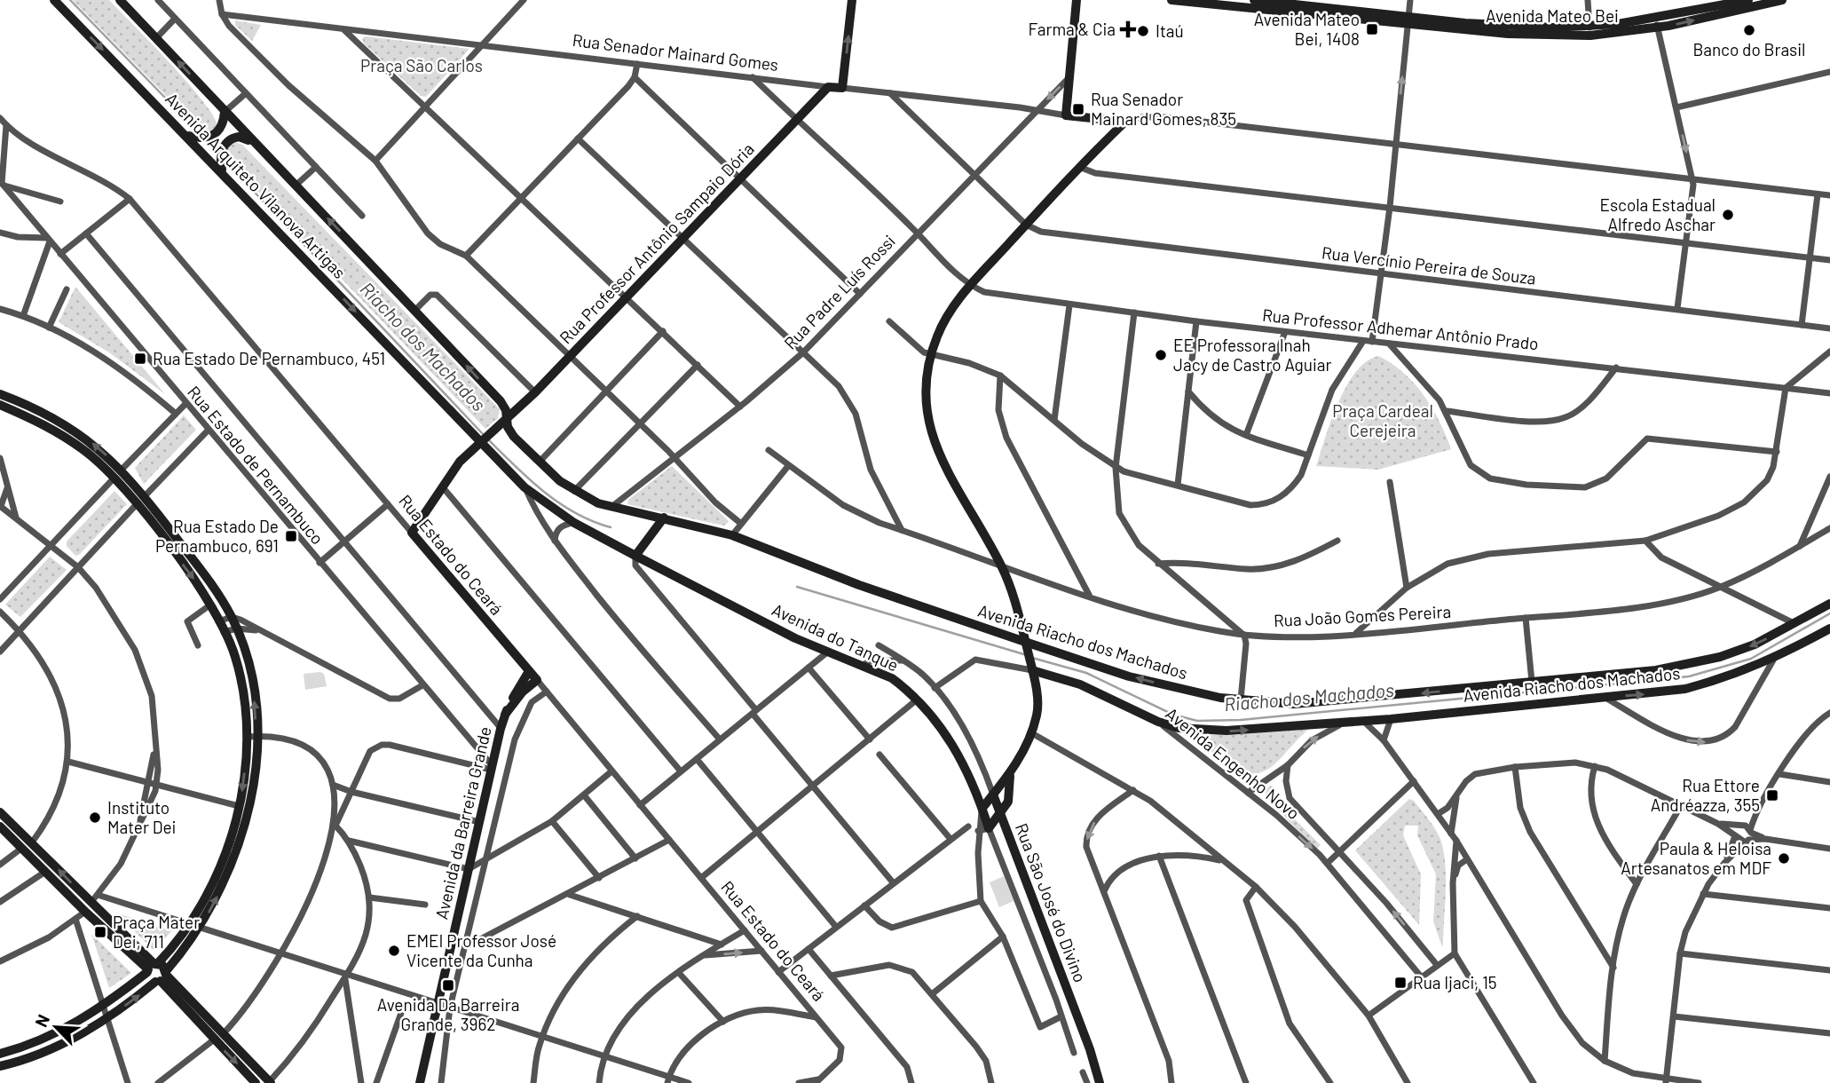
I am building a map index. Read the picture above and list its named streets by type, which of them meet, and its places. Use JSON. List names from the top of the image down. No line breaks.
{"streets":{"main road":["Avenida Mateo Bei","Rua Senador Mainard Gomes","Avenida Arquiteto Vilanova Artigas","Rua Professor Antônio Sampaio Dória","Rua Estado do Ceará","Avenida do Tanque","Avenida Riacho dos Machados","Avenida Engenho Novo","Avenida da Barreira Grande","Rua São José do Divino"],"street":["Rua Vercínio Pereira de Souza","Rua Padre Luís Rossi","Rua Professor Adhemar Antônio Prado","Rua Estado de Pernambuco","Rua João Gomes Pereira"]},"crossings":[["Rua Senador Mainard Gomes","Rua Professor Antônio Sampaio Dória"],["Rua Senador Mainard Gomes","Rua Padre Luís Rossi"],["Rua Senador Mainard Gomes","Rua São José do Divino"],["Avenida Arquiteto Vilanova Artigas","Rua Professor Antônio Sampaio Dória"],["Avenida Arquiteto Vilanova Artigas","Avenida do Tanque"],["Avenida Arquiteto Vilanova Artigas","Avenida Riacho dos Machados"],["Rua Professor Antônio Sampaio Dória","Rua Estado do Ceará"],["Rua Professor Antônio Sampaio Dória","Avenida Riacho dos Machados"],["Rua Vercínio Pereira de Souza","Rua São José do Divino"],["Rua Padre Luís Rossi","Avenida Riacho dos Machados"],["Rua Professor Adhemar Antônio Prado","Rua São José do Divino"],["Rua Estado de Pernambuco","Avenida da Barreira Grande"],["Rua Estado do Ceará","Avenida da Barreira Grande"],["Rua João Gomes Pereira","Rua São José do Divino"],["Avenida do Tanque","Avenida Engenho Novo"],["Avenida do Tanque","Rua São José do Divino"],["Avenida Riacho dos Machados","Avenida Engenho Novo"],["Avenida Riacho dos Machados","Rua São José do Divino"],["Avenida Engenho Novo","Rua São José do Divino"]],"water":["Riacho dos Machados"],"parks":["Praça São Carlos","Praça Cardeal Cerejeira"],"places":{"health":["Farma & Cia"],"transit":["Avenida Mateo Bei, 1408","Rua Senador Mainard Gomes, 835","Rua Estado De Pernambuco, 451","Rua Estado De Pernambuco, 691","Rua Ettore Andréazza, 355","Praça Mater Dei, 711","Rua Ijaci, 15","Avenida Da Barreira Grande, 3962"],"other":["Banco do Brasil","Itaú","Escola Estadual Alfredo Aschar","EE Professora Inah Jacy de Castro Aguiar","Instituto Mater Dei","Paula & Heloisa Artesanatos em MDF","EMEI Professor José Vicente da Cunha"]},"north":"top left"}
